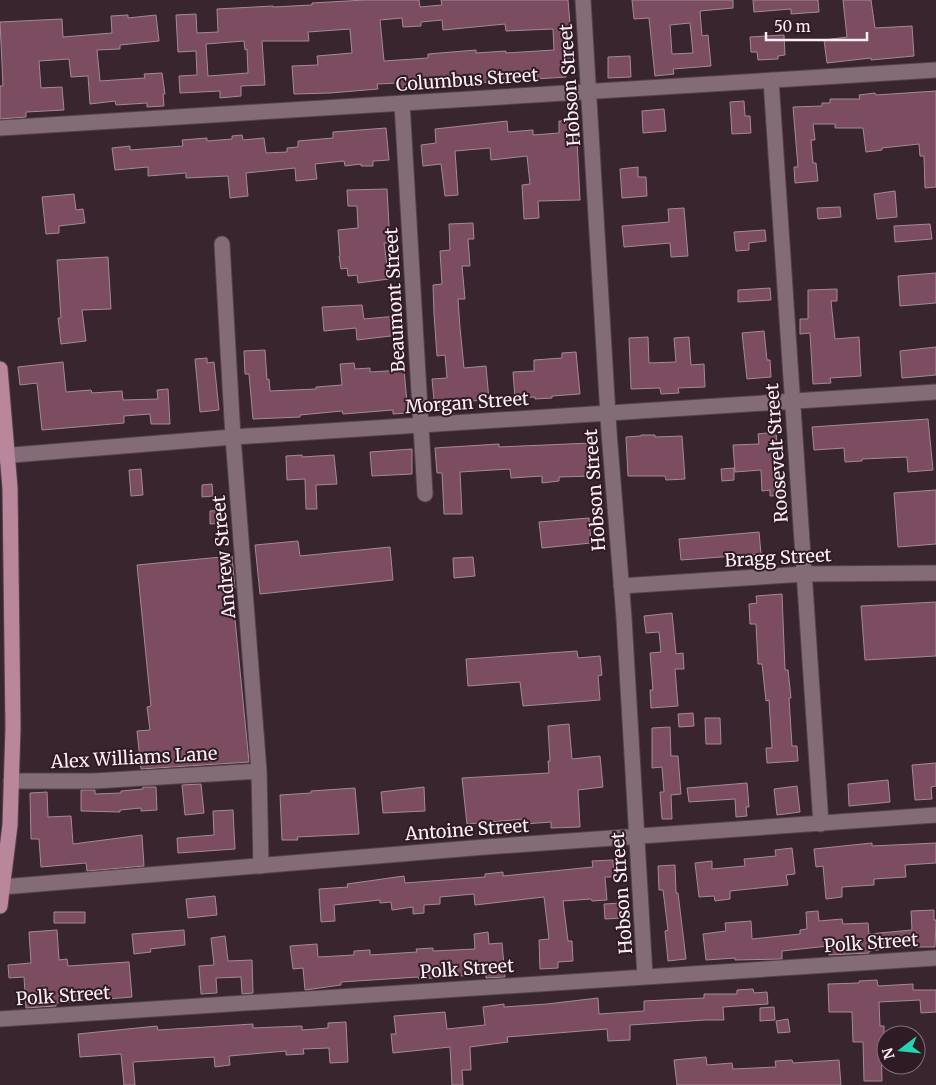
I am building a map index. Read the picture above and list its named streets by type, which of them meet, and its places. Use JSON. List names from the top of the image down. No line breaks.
{"streets":{"street":["Columbus Street","Hobson Street","Beaumont Street","Morgan Street","Roosevelt Street","Andrew Street","Bragg Street","Alex Williams Lane","Antoine Street","Polk Street"]},"crossings":[["Columbus Street","Hobson Street"],["Columbus Street","Beaumont Street"],["Columbus Street","Roosevelt Street"],["Hobson Street","Morgan Street"],["Hobson Street","Bragg Street"],["Hobson Street","Antoine Street"],["Hobson Street","Polk Street"],["Beaumont Street","Morgan Street"],["Morgan Street","Roosevelt Street"],["Morgan Street","Andrew Street"],["Roosevelt Street","Bragg Street"],["Roosevelt Street","Antoine Street"],["Andrew Street","Alex Williams Lane"],["Andrew Street","Antoine Street"]],"scale_bar":"50 m","north":"left"}
